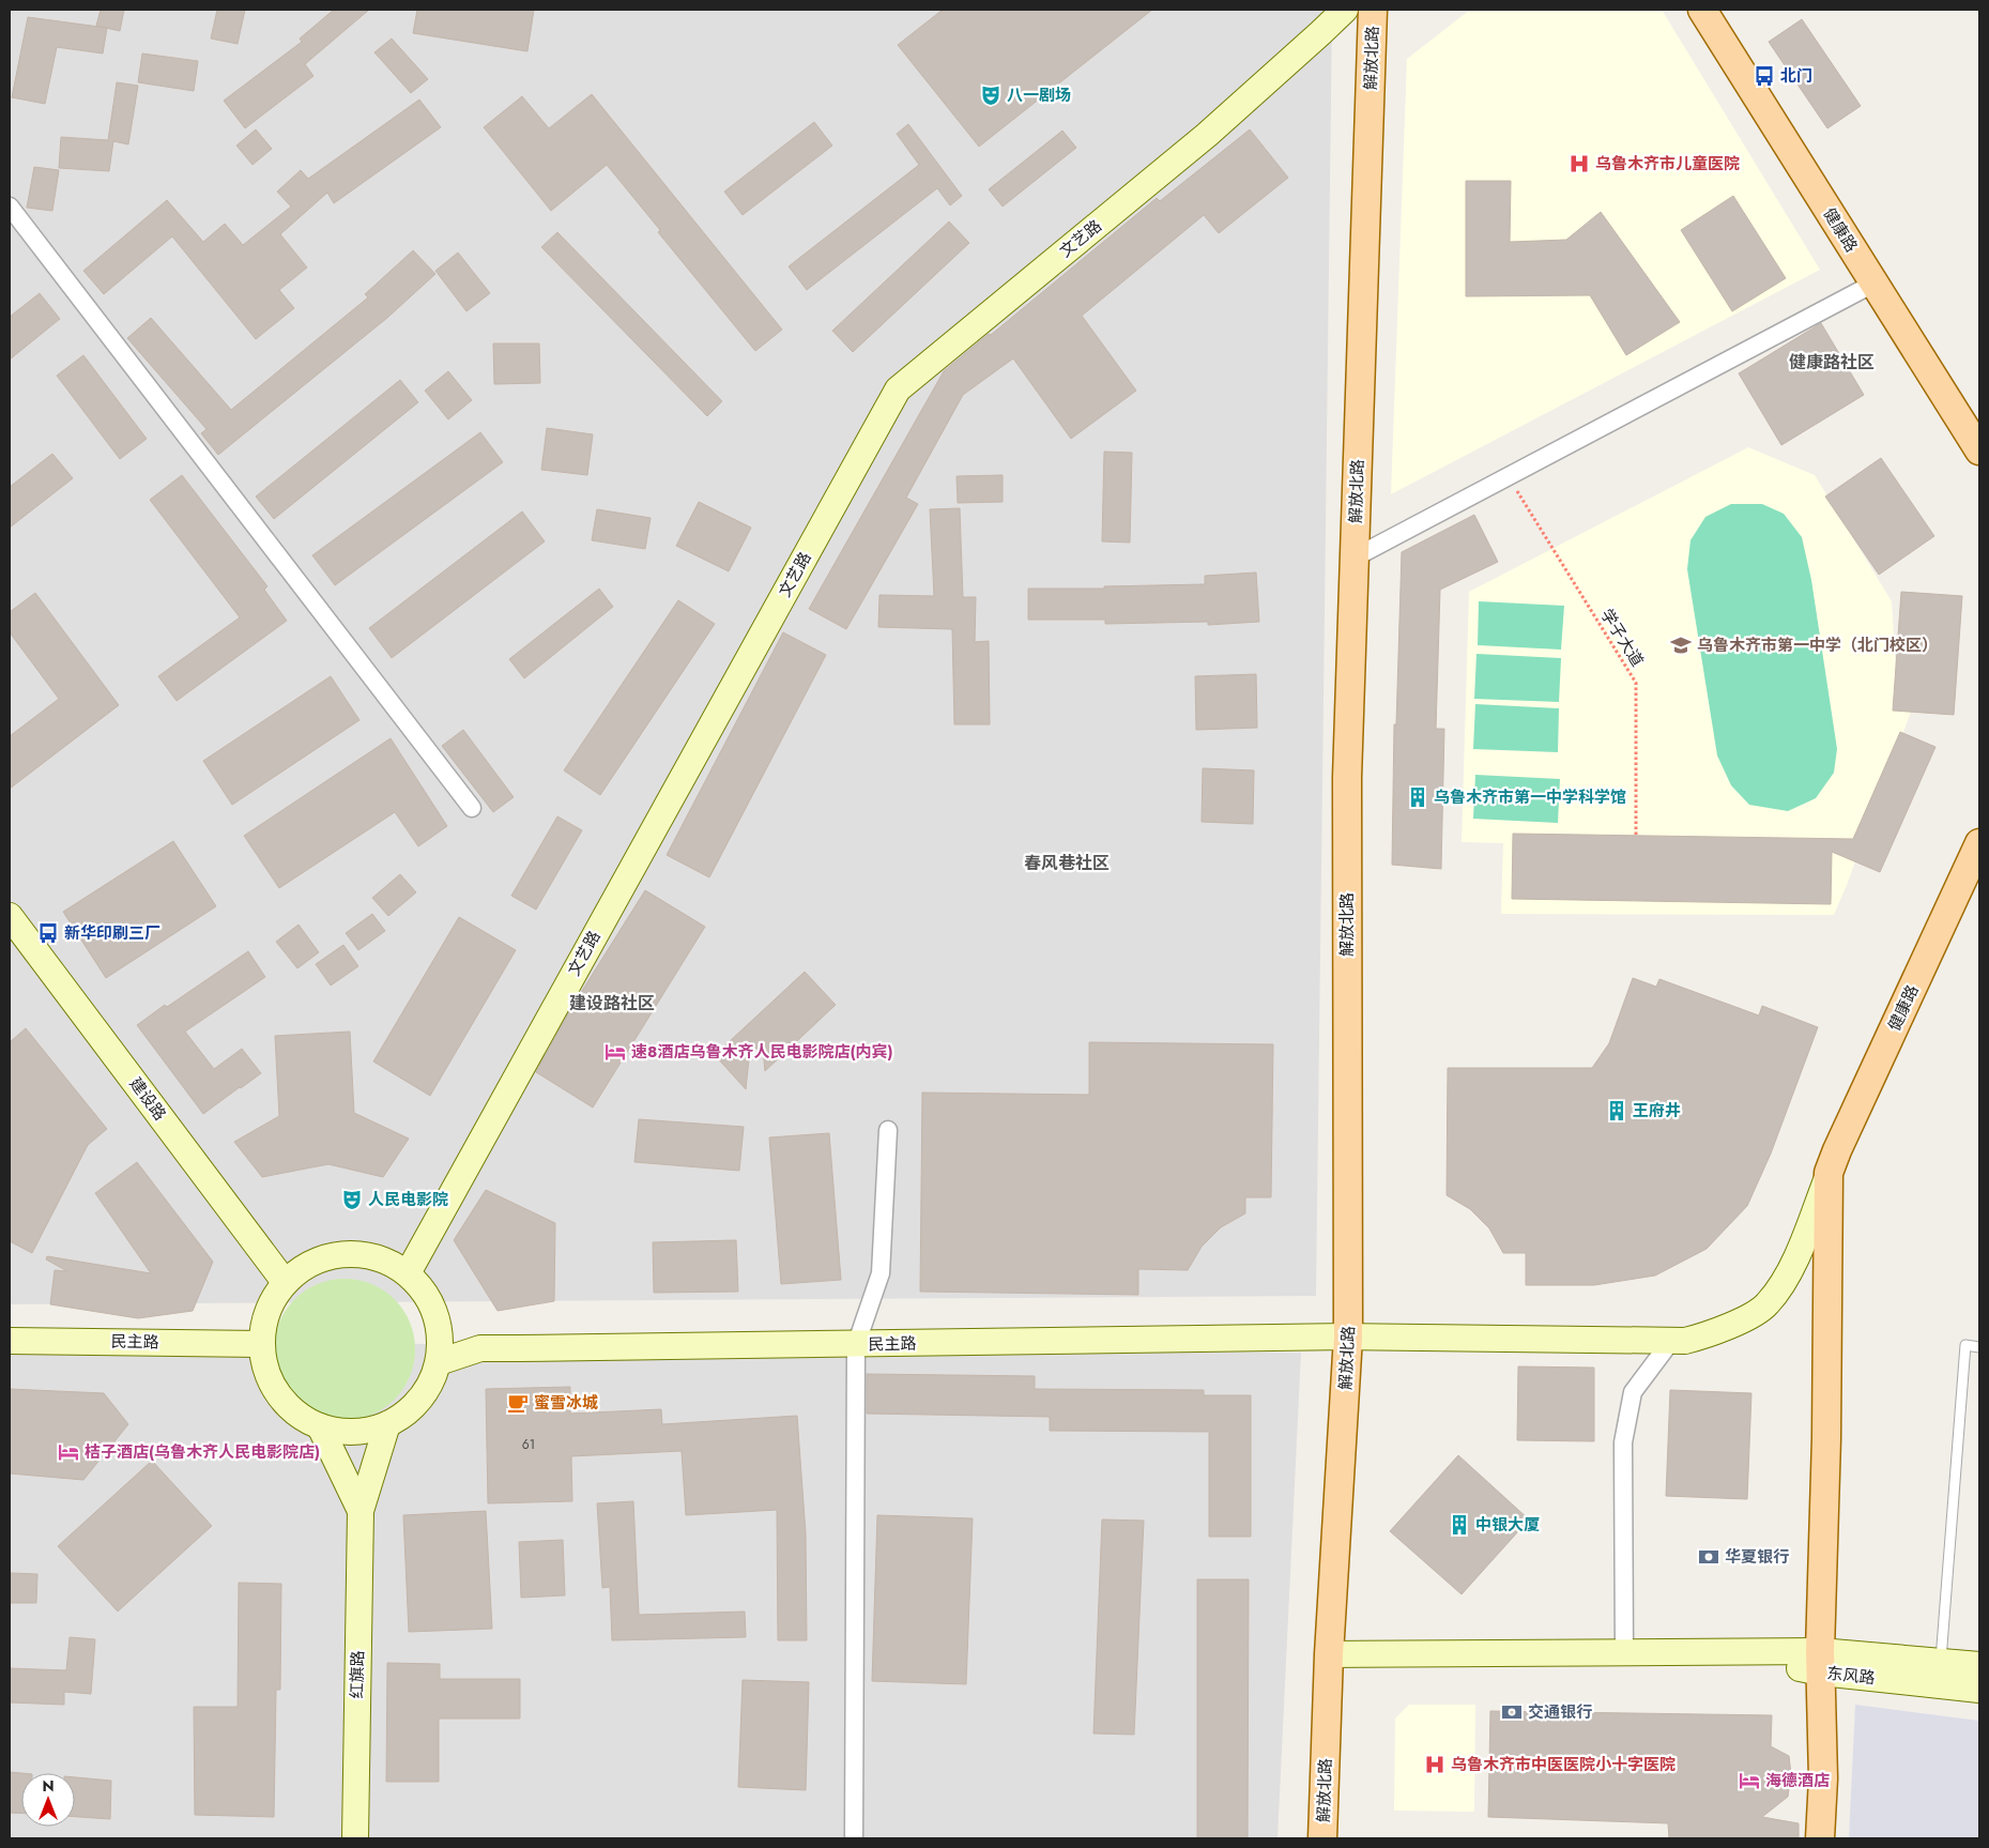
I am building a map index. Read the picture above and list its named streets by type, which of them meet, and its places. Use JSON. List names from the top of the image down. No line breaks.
{"streets":{"main road":["解放北路","健康路"],"street":["文艺路","建设路","民主路","红旗路","东风路"],"path":["学子大道"]},"crossings":[["解放北路","民主路"],["解放北路","东风路"],["健康路","民主路"],["健康路","东风路"],["文艺路","建设路"],["文艺路","民主路"],["建设路","民主路"]],"districts":["健康路社区","春风巷社区","建设路社区"],"places":{"bus stop":["北门","新华印刷三厂"],"theatre":["八一剧场","人民电影院"],"hospital":["乌鲁木齐市儿童医院","乌鲁木齐市中医医院小十字医院"],"school or university":["乌鲁木齐市第一中学（北门校区）"],"building":["乌鲁木齐市第一中学科学馆","王府井","中银大厦"],"hotel":["速8酒店乌鲁木齐人民电影院店(内宾)","桔子酒店(乌鲁木齐人民电影院店)","海德酒店"],"cafe":["蜜雪冰城"],"bank":["华夏银行","交通银行"]},"house_numbers":["61"],"north":"top"}
